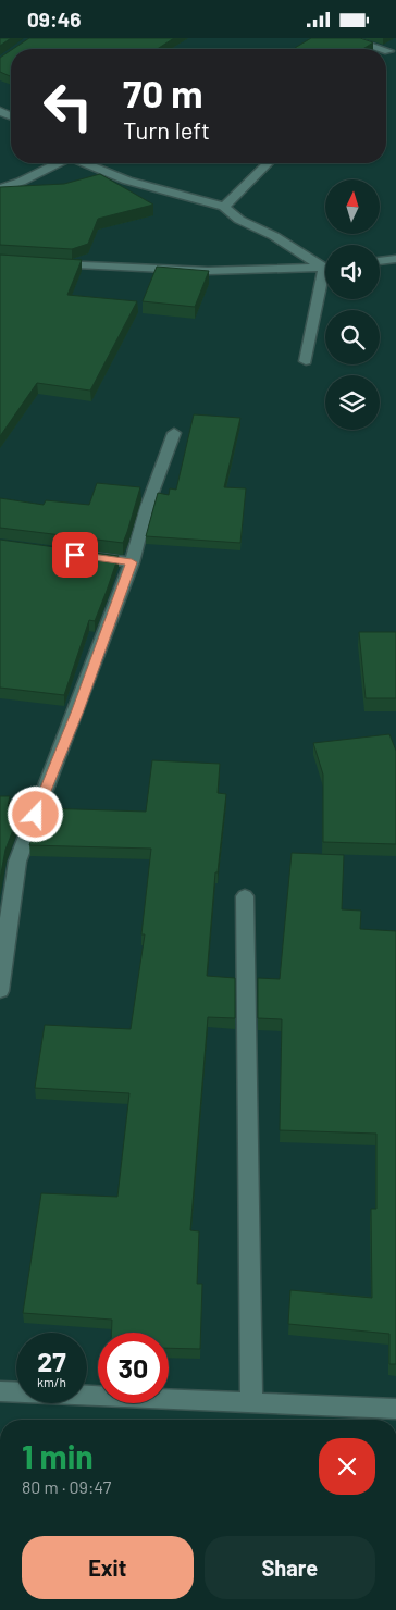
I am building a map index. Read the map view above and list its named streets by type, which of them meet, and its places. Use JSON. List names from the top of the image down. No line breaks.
{"north":"top","page":{"status":"09:46","turn":["70 m","Turn left"],"speed":"27 km/h","limit":"30","heading":["1 min","80 m · 09:47"],"buttons":["Exit","Share"]}}
